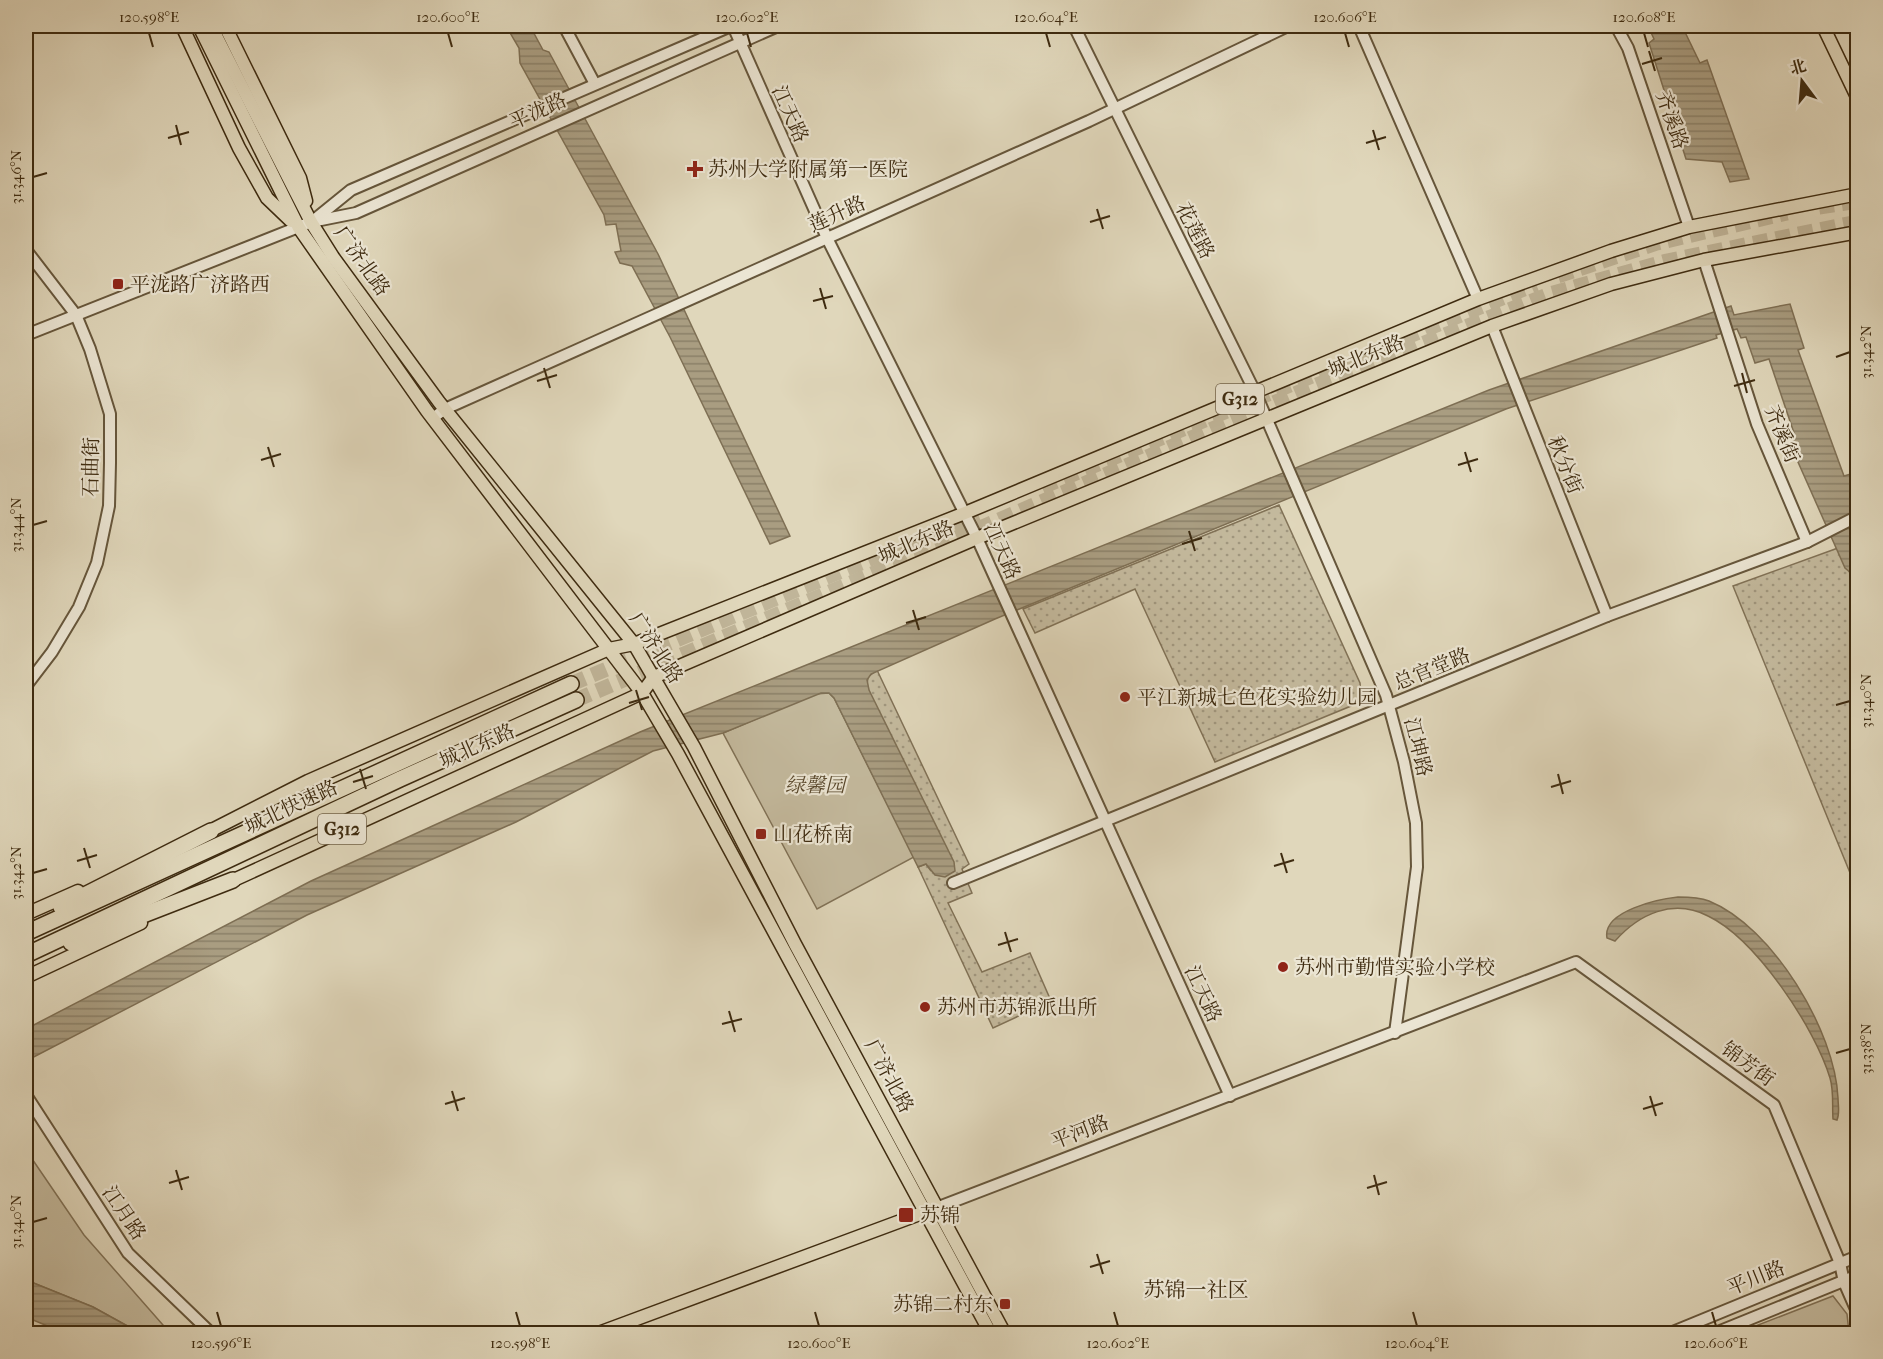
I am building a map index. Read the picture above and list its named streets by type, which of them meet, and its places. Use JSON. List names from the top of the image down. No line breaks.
{"streets":{"highway":["城北快速路"],"main road":["广济北路","城北东路","G312","平河路"],"street":["平泷路","江天路","齐溪路","莲升路","花莲路","齐溪街","秋分街","石曲街","总官堂路","江坤路","锦芳街","江月路","平川路"]},"crossings":[["平泷路","江天路"],["平泷路","广济北路"],["平泷路","石曲街"],["江天路","莲升路"],["江天路","城北东路"],["江天路","总官堂路"],["江天路","平河路"],["齐溪路","城北东路"],["莲升路","花莲路"],["莲升路","广济北路"],["花莲路","城北东路"],["花莲路","江坤路"],["广济北路","城北东路"],["广济北路","平河路"],["城北东路","齐溪街"],["城北东路","秋分街"],["齐溪街","总官堂路"],["秋分街","总官堂路"],["总官堂路","江坤路"],["江坤路","平河路"],["锦芳街","平河路"],["锦芳街","平川路"]],"districts":["苏锦一社区"],"parks":["绿馨园"],"places":{"health":["苏州大学附属第一医院"],"transit":["平泷路广济路西","山花桥南","苏锦","苏锦二村东"],"other":["平江新城七色花实验幼儿园","苏州市勤惜实验小学校","苏州市苏锦派出所"]},"north":"top","coordinates":["120.598°E","120.600°E","120.602°E","120.604°E","120.606°E","120.608°E","31.346°N","31.342°N","31.344°N","31.340°N","31.338°N","120.596°E"]}
